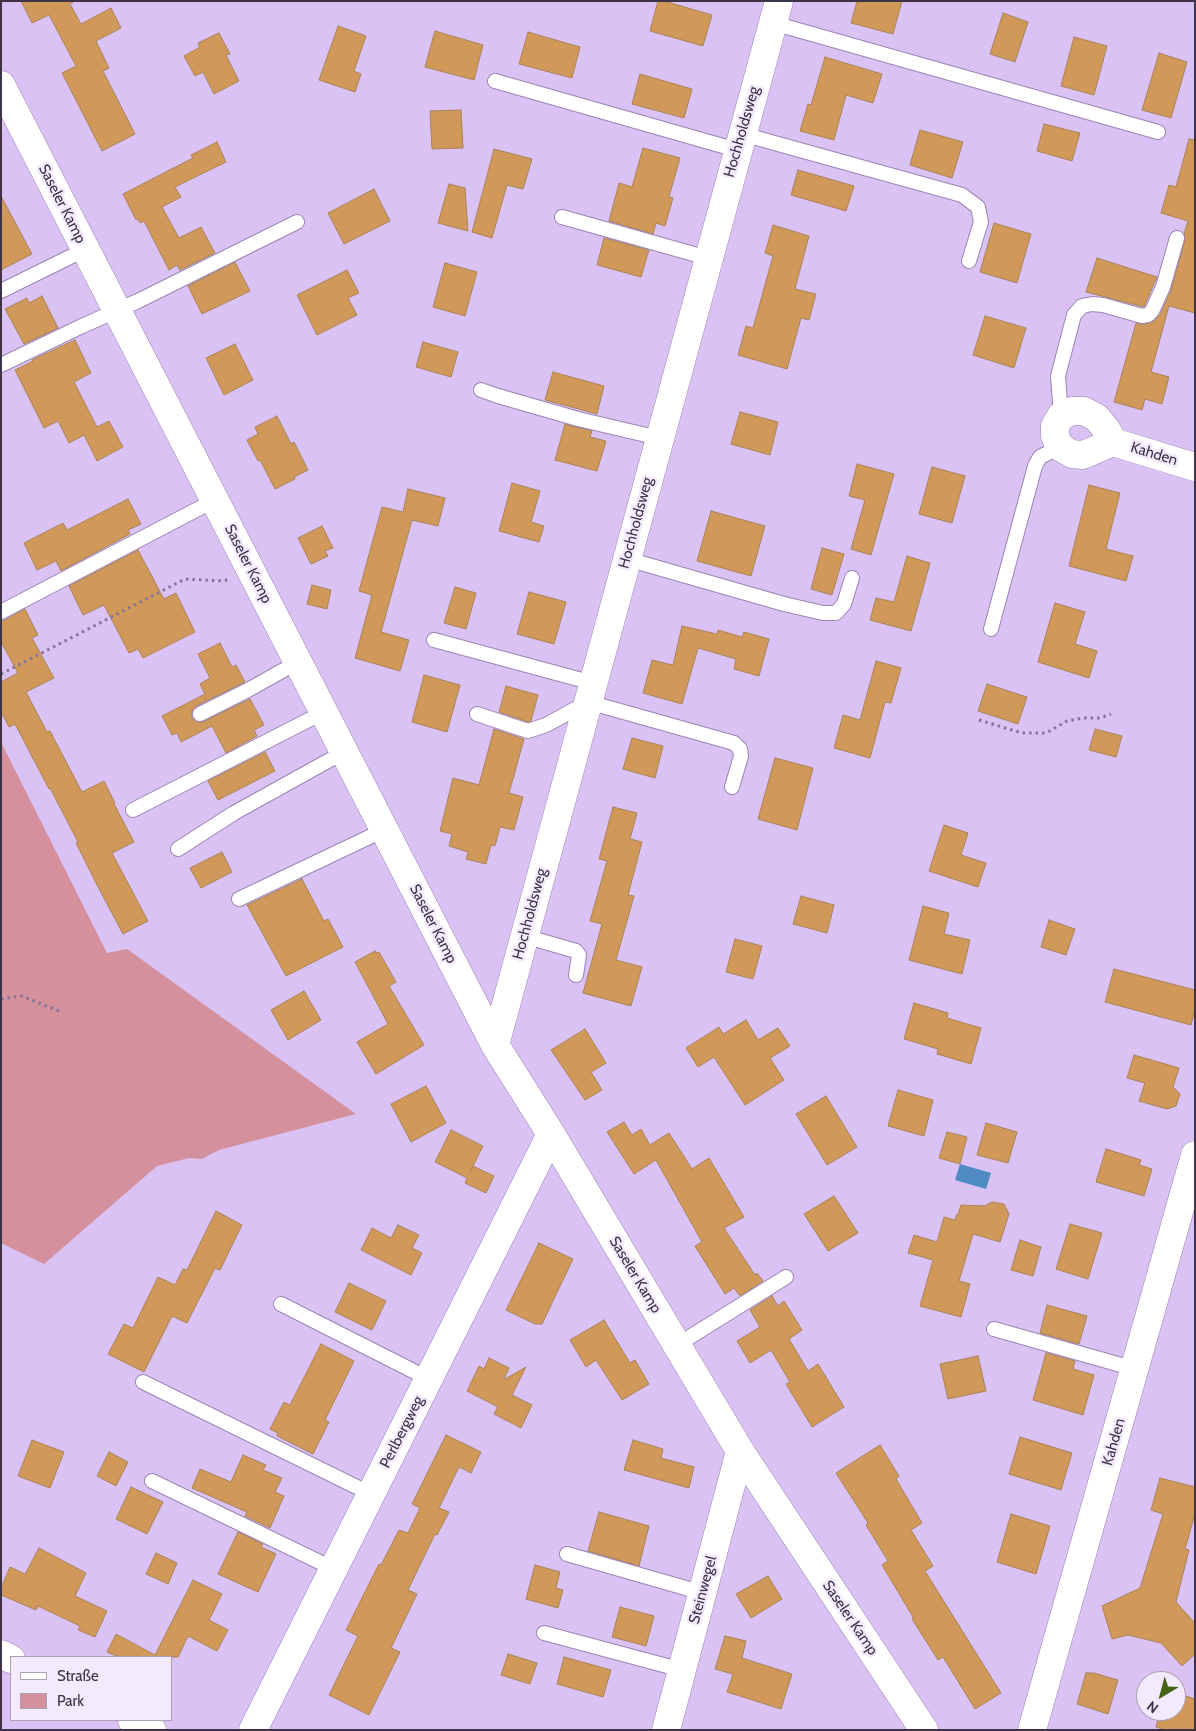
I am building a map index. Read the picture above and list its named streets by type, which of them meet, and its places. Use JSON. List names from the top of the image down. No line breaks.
{"streets":{"street":["Hochholdsweg","Saseler Kamp","Kahden","Perlbergweg","Steinwegel"]},"crossings":[["Hochholdsweg","Saseler Kamp"],["Saseler Kamp","Perlbergweg"],["Saseler Kamp","Steinwegel"]],"legend":["Straße","Park"],"north":"bottom left"}
